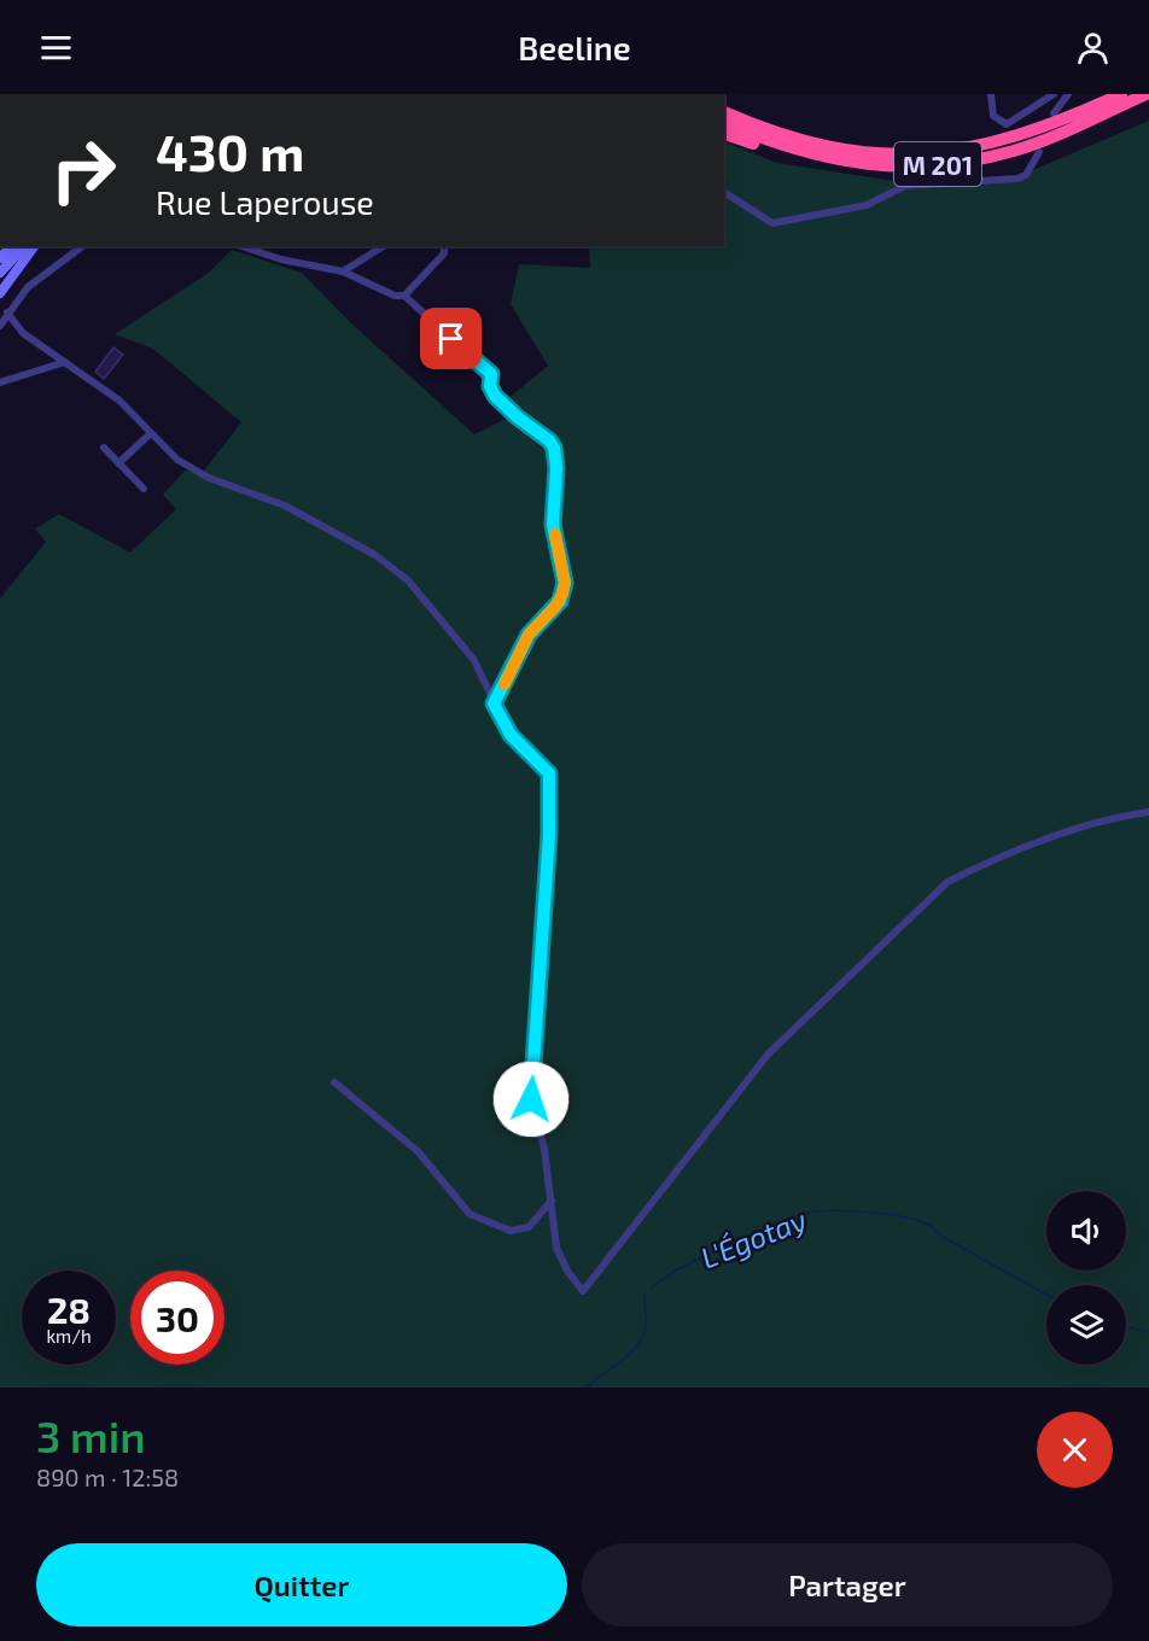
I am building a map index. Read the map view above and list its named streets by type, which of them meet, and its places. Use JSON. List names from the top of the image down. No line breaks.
{"streets":{"highway":["M 201"]},"water":["L'Égotay"],"page":{"header":"Beeline","turn":["430 m","Rue Laperouse"],"speed":"28 km/h","limit":"30","heading":["3 min","890 m · 12:58"],"buttons":["Quitter","Partager"]}}
